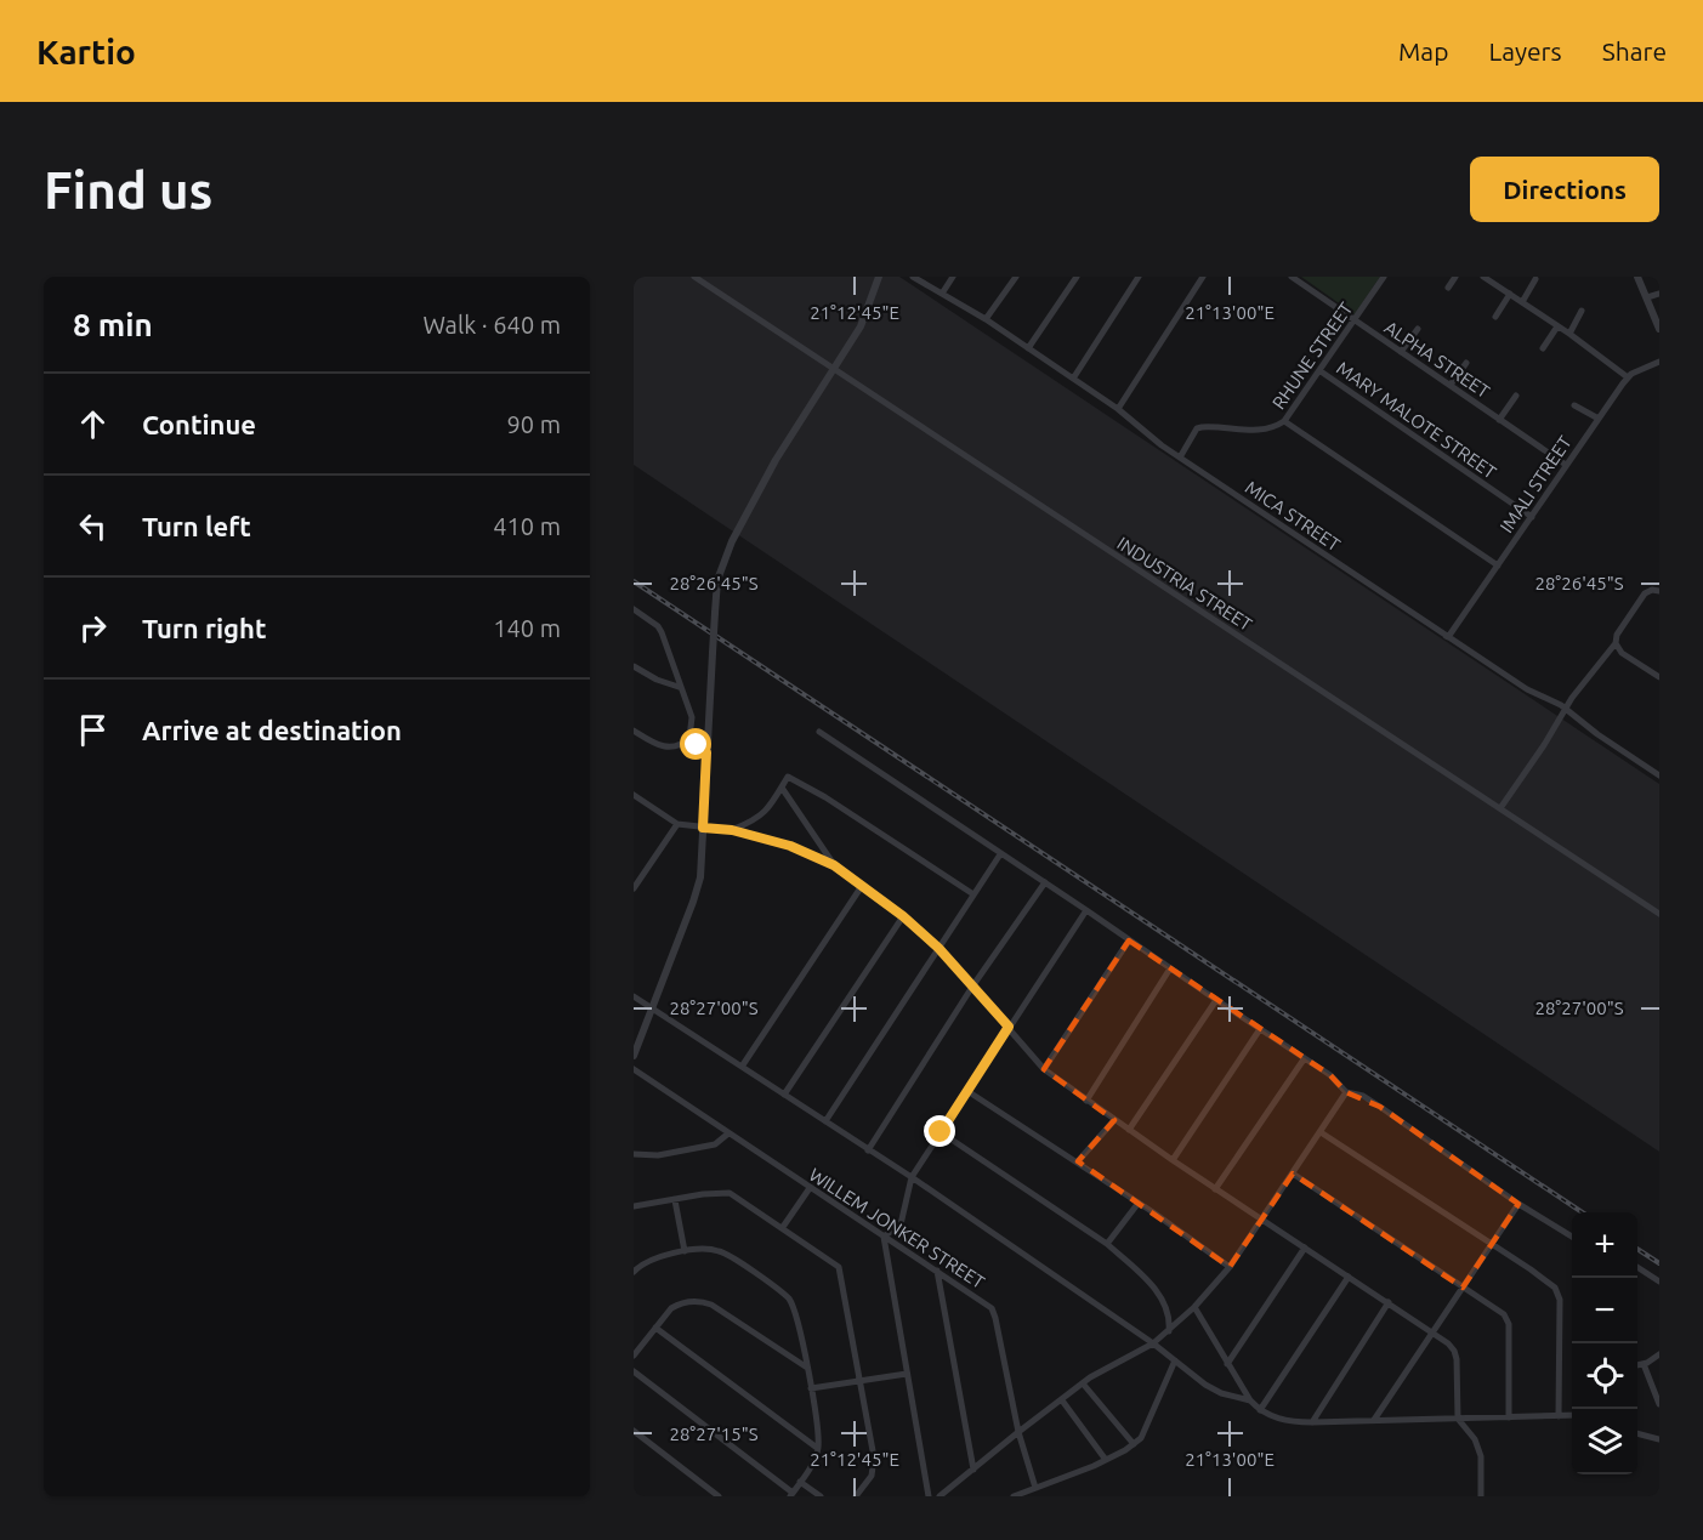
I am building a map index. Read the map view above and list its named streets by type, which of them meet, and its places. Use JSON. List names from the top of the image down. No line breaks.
{"streets":{"street":["RHUNE STREET","ALPHA STREET","MARY MALOTE STREET","IMALI STREET","MICA STREET","INDUSTRIA STREET","WILLEM JONKER STREET"]},"crossings":[["RHUNE STREET","ALPHA STREET"],["RHUNE STREET","MARY MALOTE STREET"],["RHUNE STREET","MICA STREET"],["ALPHA STREET","IMALI STREET"],["MARY MALOTE STREET","IMALI STREET"],["IMALI STREET","MICA STREET"]],"page":{"header":"Kartio","nav":["Map","Layers","Share"],"buttons":"Directions","title":"Find us","heading":["8 min","Walk · 640 m"],"list":[["Continue","90 m"],["Turn left","410 m"],["Turn right","140 m"],"Arrive at destination"],"map_buttons":["+","−"]},"coordinates":["21°12'45\"E","21°13'00\"E","28°26'45\"S","28°27'00\"S","28°27'15\"S"]}
